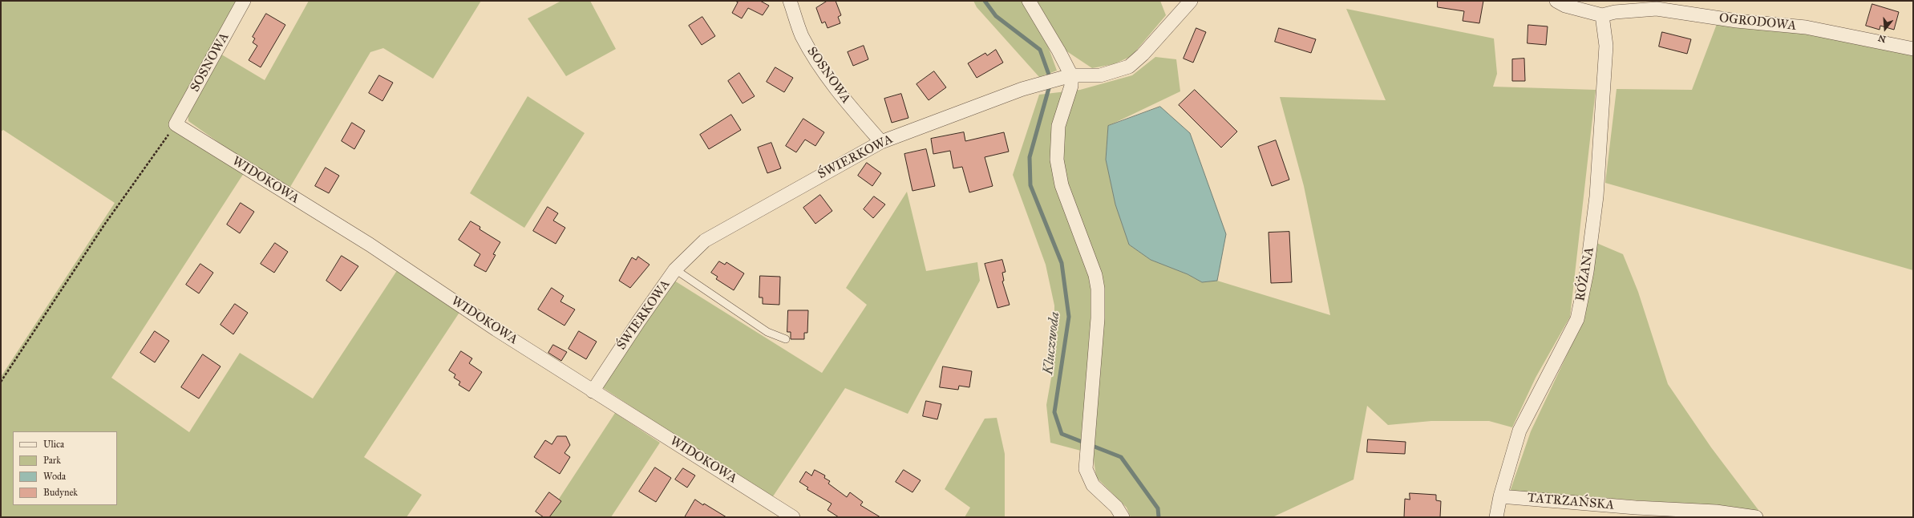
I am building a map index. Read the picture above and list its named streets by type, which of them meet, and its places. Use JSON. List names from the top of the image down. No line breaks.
{"streets":{"street":["OGRODOWA","SOSNOWA","ŚWIERKOWA","WIDOKOWA","RÓŻANA","TATRZAŃSKA"]},"crossings":[["OGRODOWA","RÓŻANA"],["SOSNOWA","ŚWIERKOWA"],["SOSNOWA","WIDOKOWA"],["ŚWIERKOWA","WIDOKOWA"],["RÓŻANA","TATRZAŃSKA"]],"water":["Kluczwoda"],"legend":["Ulica","Park","Woda","Budynek"],"north":"bottom"}
